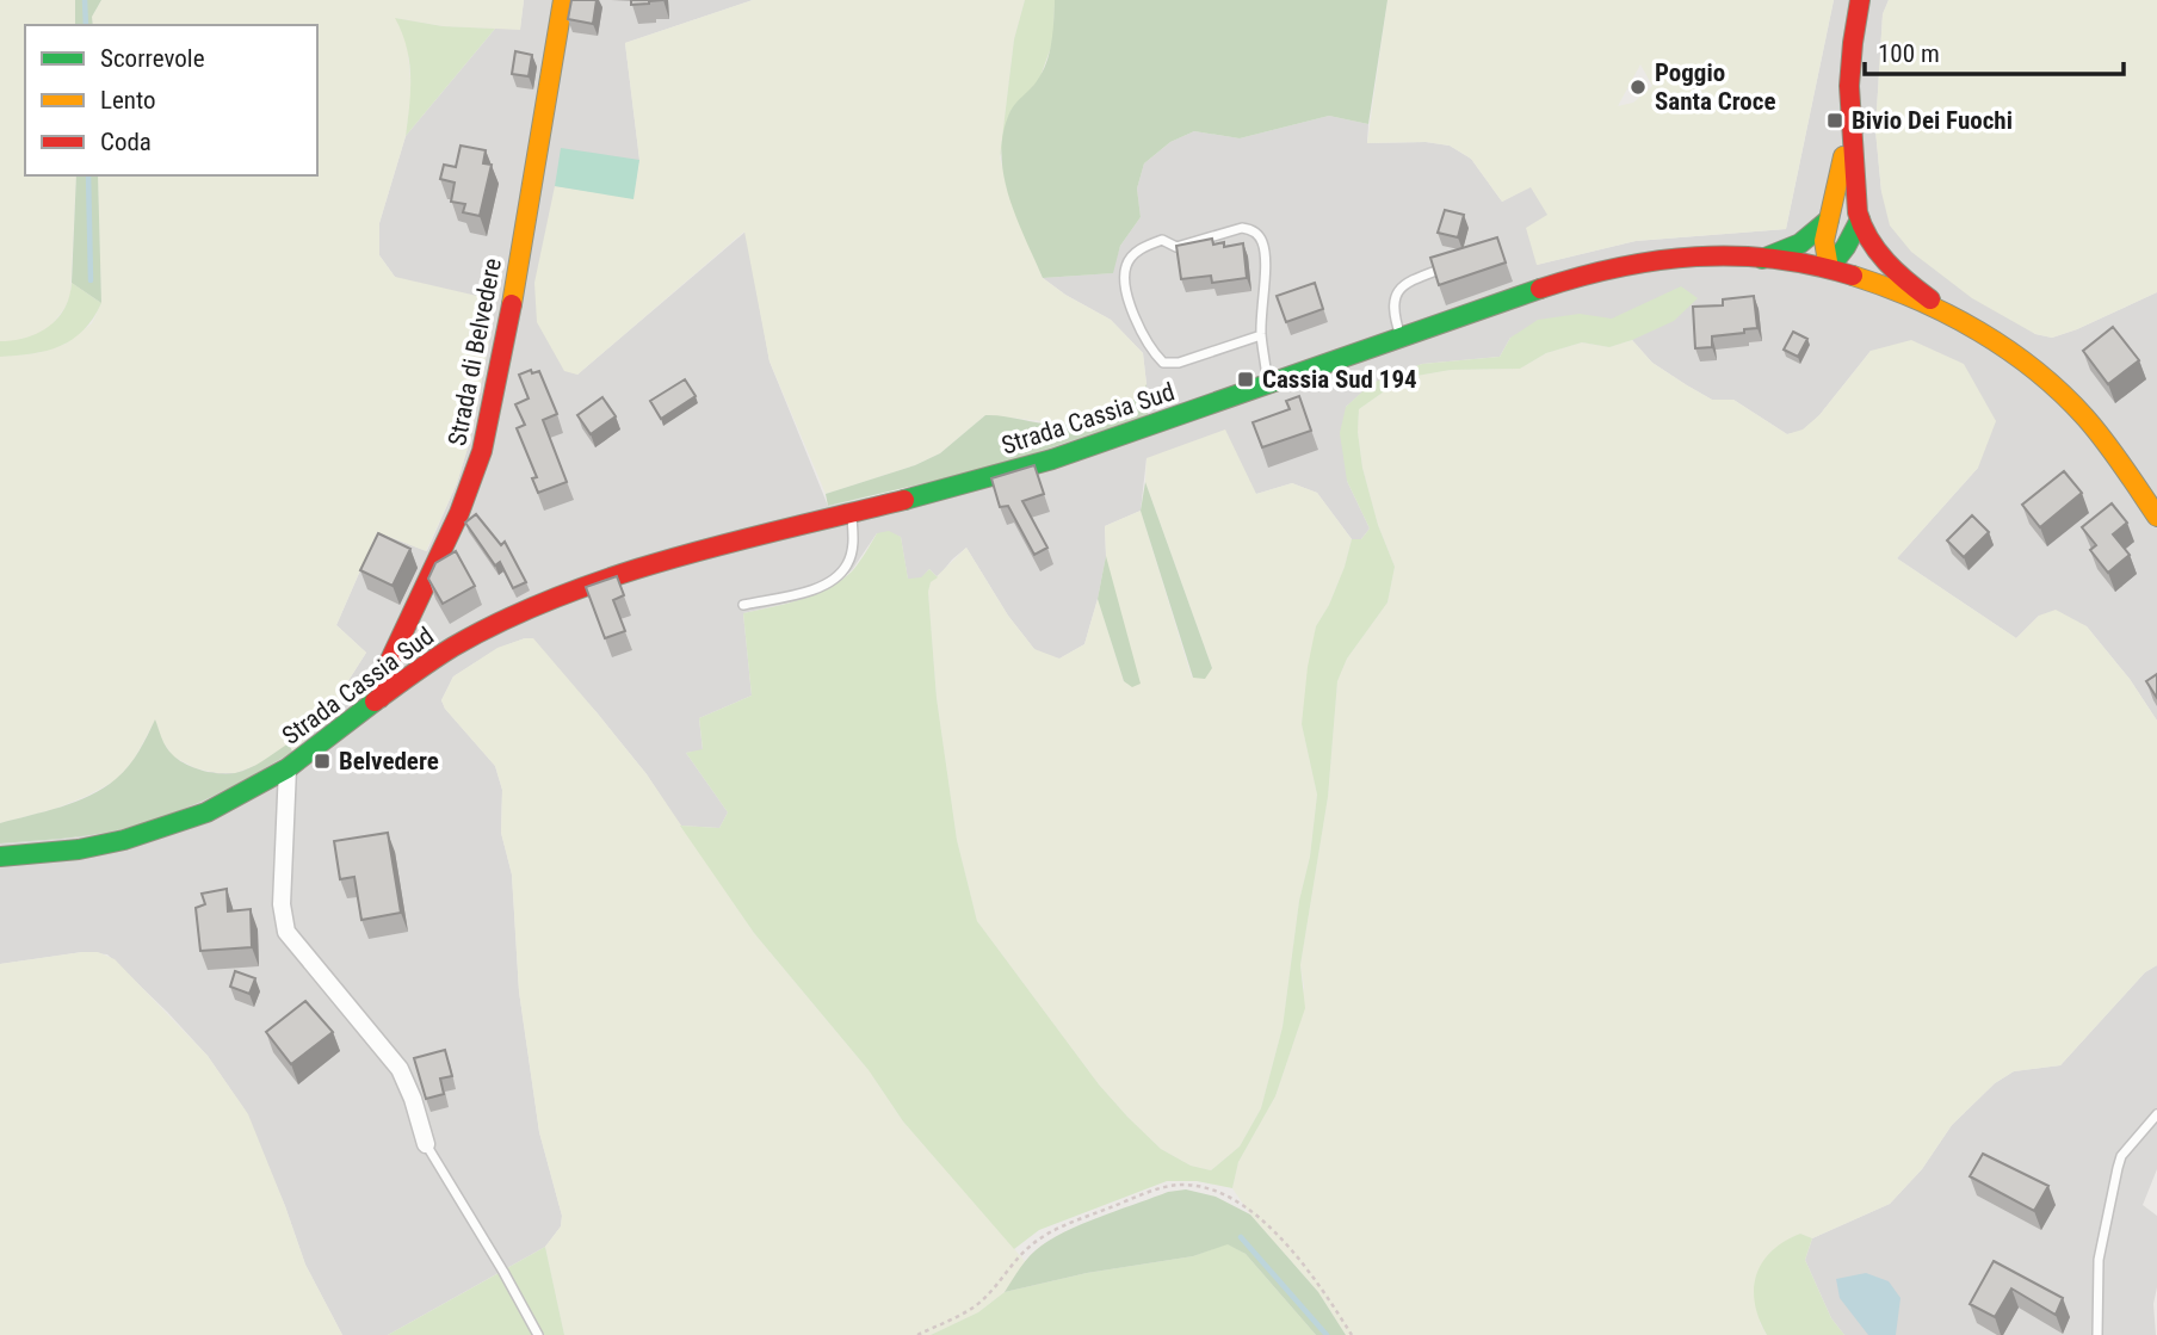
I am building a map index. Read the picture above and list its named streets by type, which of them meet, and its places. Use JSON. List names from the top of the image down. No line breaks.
{"streets":{"main road":["Strada di Belvedere","Strada Cassia Sud"]},"crossings":[["Strada di Belvedere","Strada Cassia Sud"]],"places":{"other":["Poggio Santa Croce"],"transit":["Bivio Dei Fuochi","Cassia Sud 194","Belvedere"]},"legend":["Scorrevole","Lento","Coda"],"scale_bar":"100 m"}
